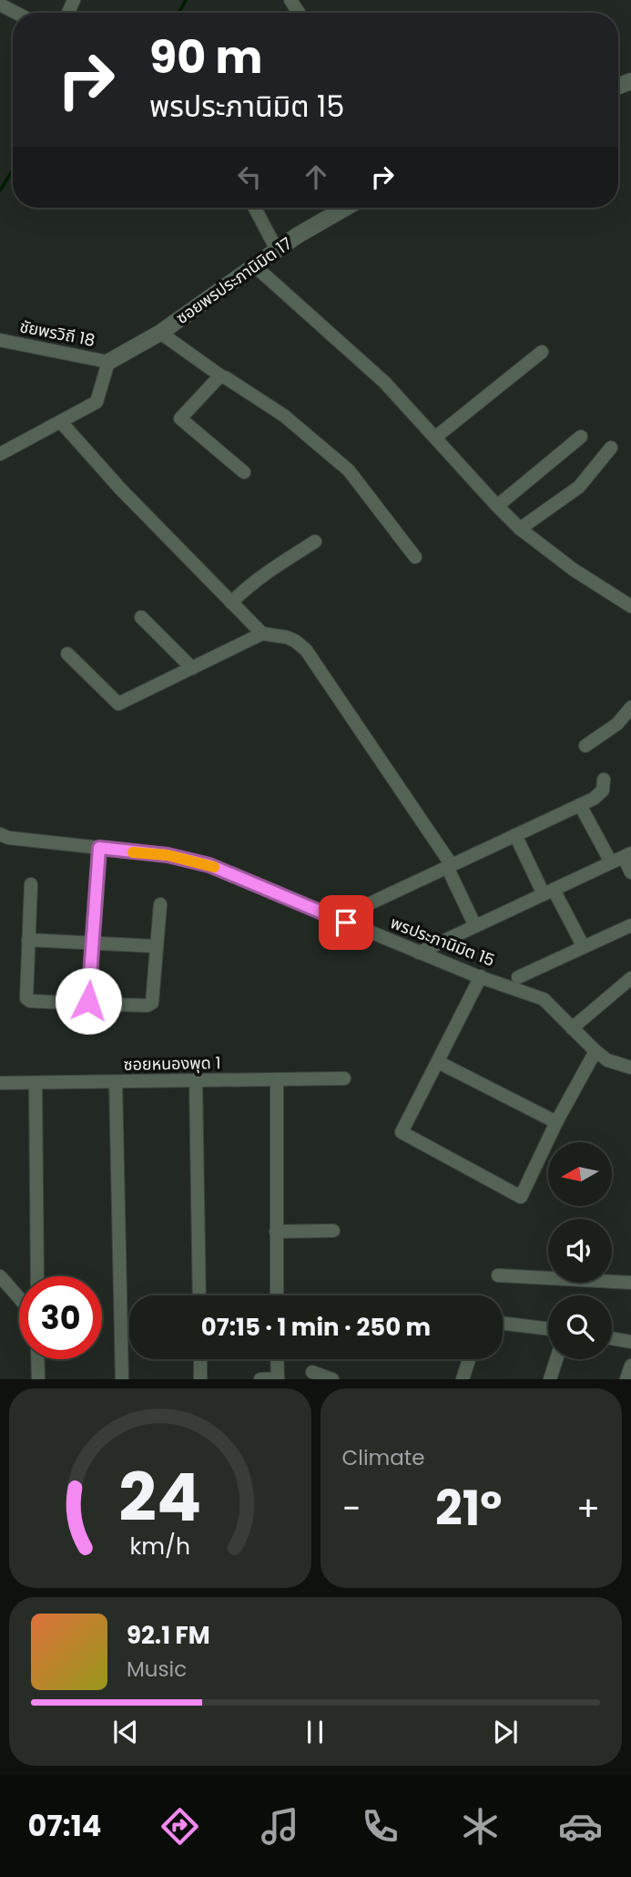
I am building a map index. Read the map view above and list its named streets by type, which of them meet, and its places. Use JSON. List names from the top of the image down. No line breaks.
{"streets":{"street":["ซอยพรประภานิมิต 17","ชัยพรวิถี 18","พรประภานิมิต 15","ซอยหนองพุด 1"]},"crossings":[["ซอยพรประภานิมิต 17","ชัยพรวิถี 18"]],"north":"left","page":{"turn":["90 m","พรประภานิมิต 15"],"limit":"30","trip":"07:15 · 1 min · 250 m","tile":"Climate","heat":["−","21°","+"],"song":["92.1 FM","Music"],"tabs":"07:14","gauge":["24","km/h"]}}
